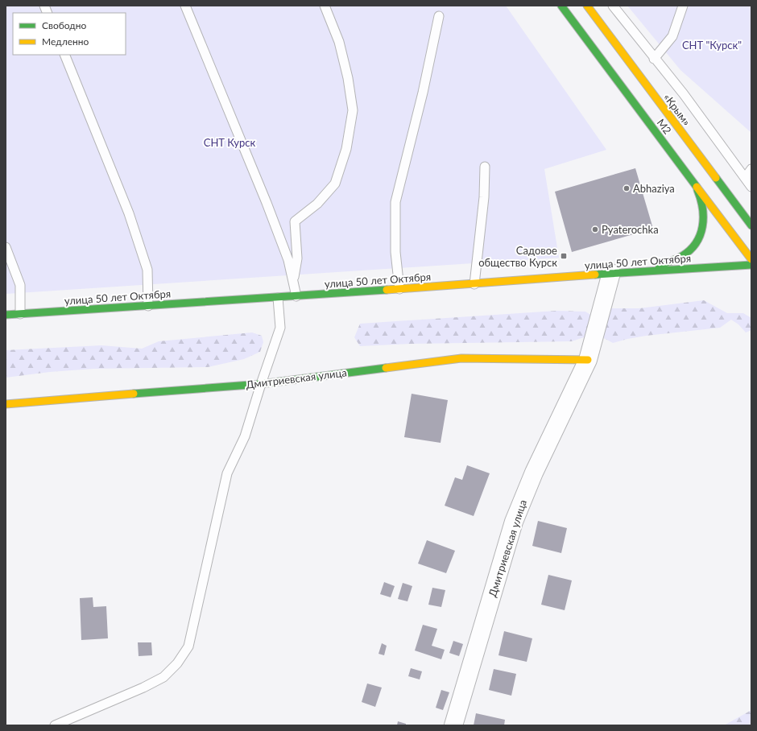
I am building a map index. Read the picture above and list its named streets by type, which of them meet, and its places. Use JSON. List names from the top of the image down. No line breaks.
{"streets":{"main road":["«Крым»","М2","улица 50 лет Октября","Дмитриевская улица"]},"crossings":[["улица 50 лет Октября","Дмитриевская улица"]],"parks":["СНТ \"Курск\"","СНТ Курск"],"places":{"other":["Abhaziya","Pyaterochka"],"transit":["Садовое общество Курск"]},"legend":["Свободно","Медленно"]}
